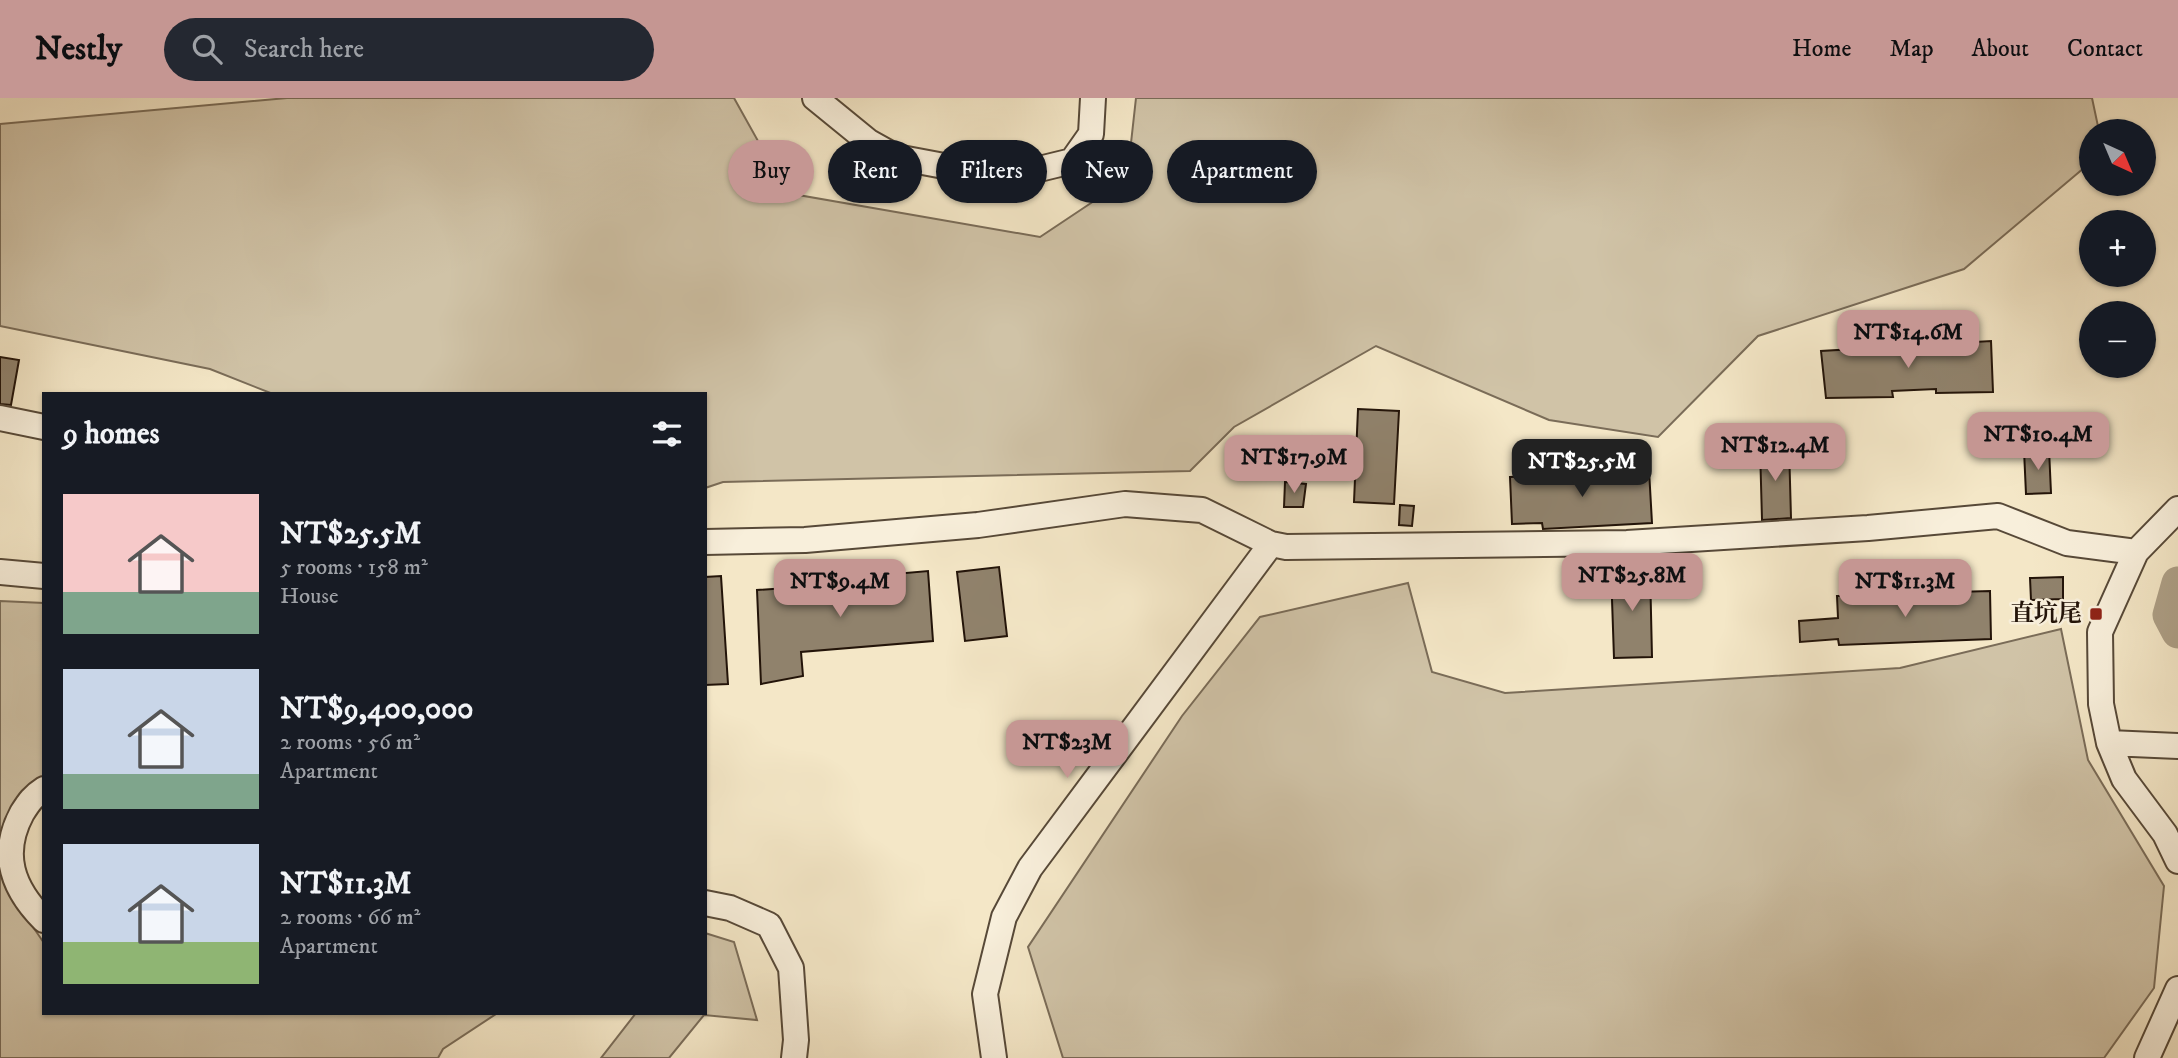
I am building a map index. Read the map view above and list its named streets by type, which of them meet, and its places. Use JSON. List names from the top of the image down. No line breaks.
{"places":{"transit":["直坑尾"]},"north":"bottom right","page":{"header":"Nestly","search":"Search here","nav":["Home","Map","About","Contact"],"map_buttons":["+","−"],"chip":["Buy","Rent","Filters","New","Apartment"],"price":["NT$14.6M","NT$10.4M","NT$12.4M","NT$17.9M","NT$25.5M","NT$25.8M","NT$9.4M","NT$11.3M","NT$23M"],"heading":"9 homes","list":[{"name":"NT$25.5M","note":"5 rooms · 158 m² · House"},{"name":"NT$9,400,000","note":"2 rooms · 56 m² · Apartment"},{"name":"NT$11.3M","note":"2 rooms · 66 m² · Apartment"}]}}
